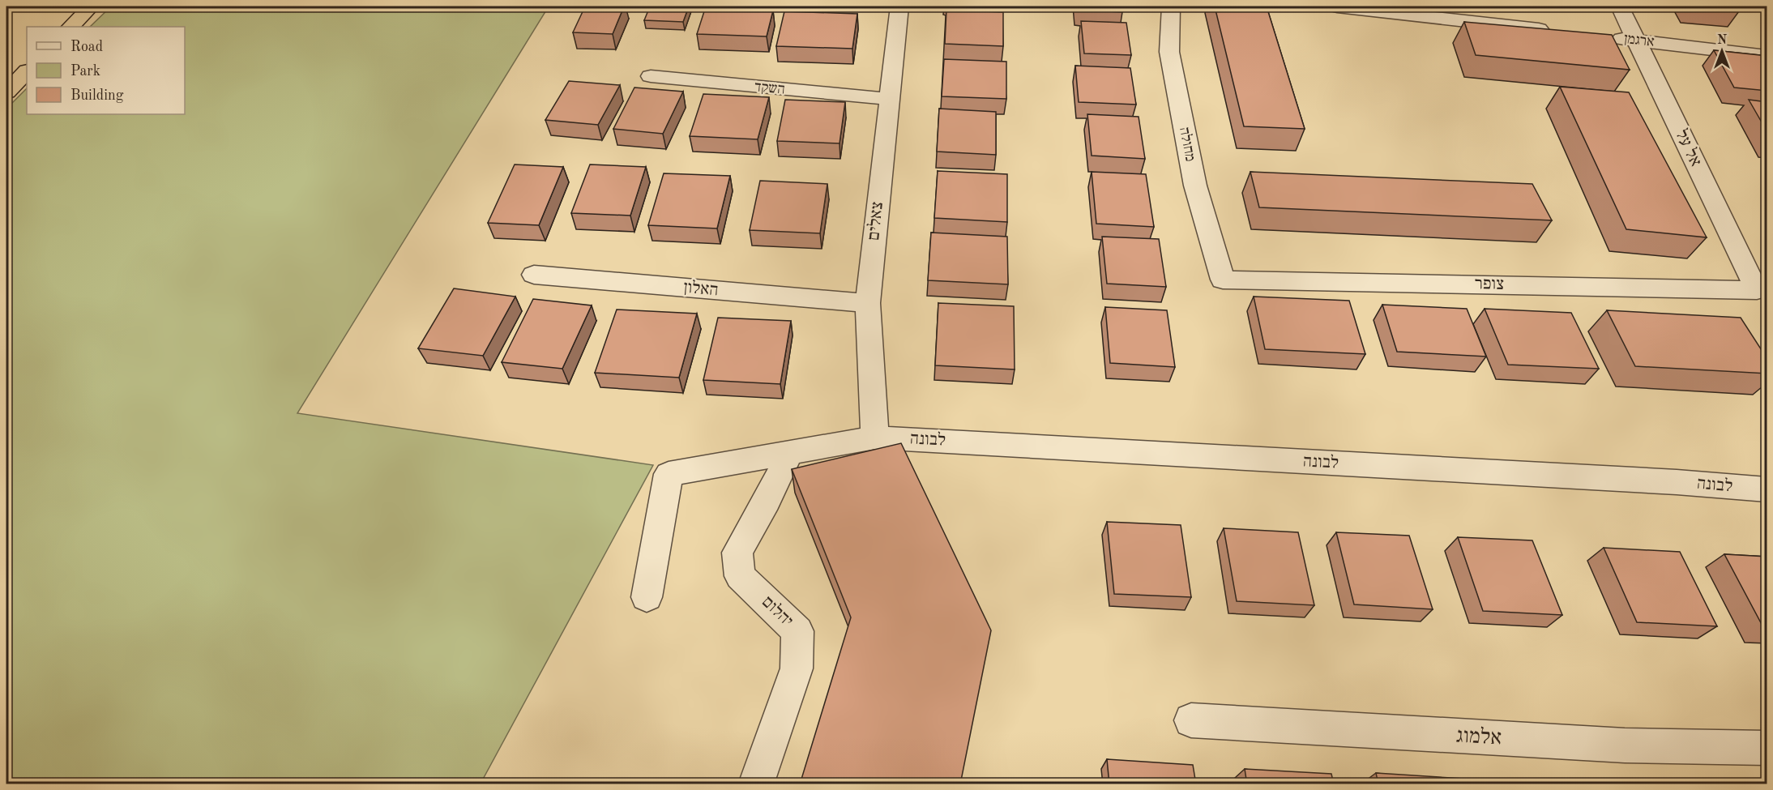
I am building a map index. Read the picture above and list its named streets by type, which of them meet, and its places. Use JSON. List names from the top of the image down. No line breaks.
{"streets":{"street":["ארגמן","השקד","מחולה","אל על","צאלים","צופר","האלון","לבונה","יהלום","אלמוג"]},"crossings":[["ארגמן","אל על"],["השקד","צאלים"],["מחולה","צופר"],["אל על","צופר"],["צאלים","האלון"],["צאלים","לבונה"],["לבונה","יהלום"]],"legend":["Road","Park","Building"],"north":"top"}
